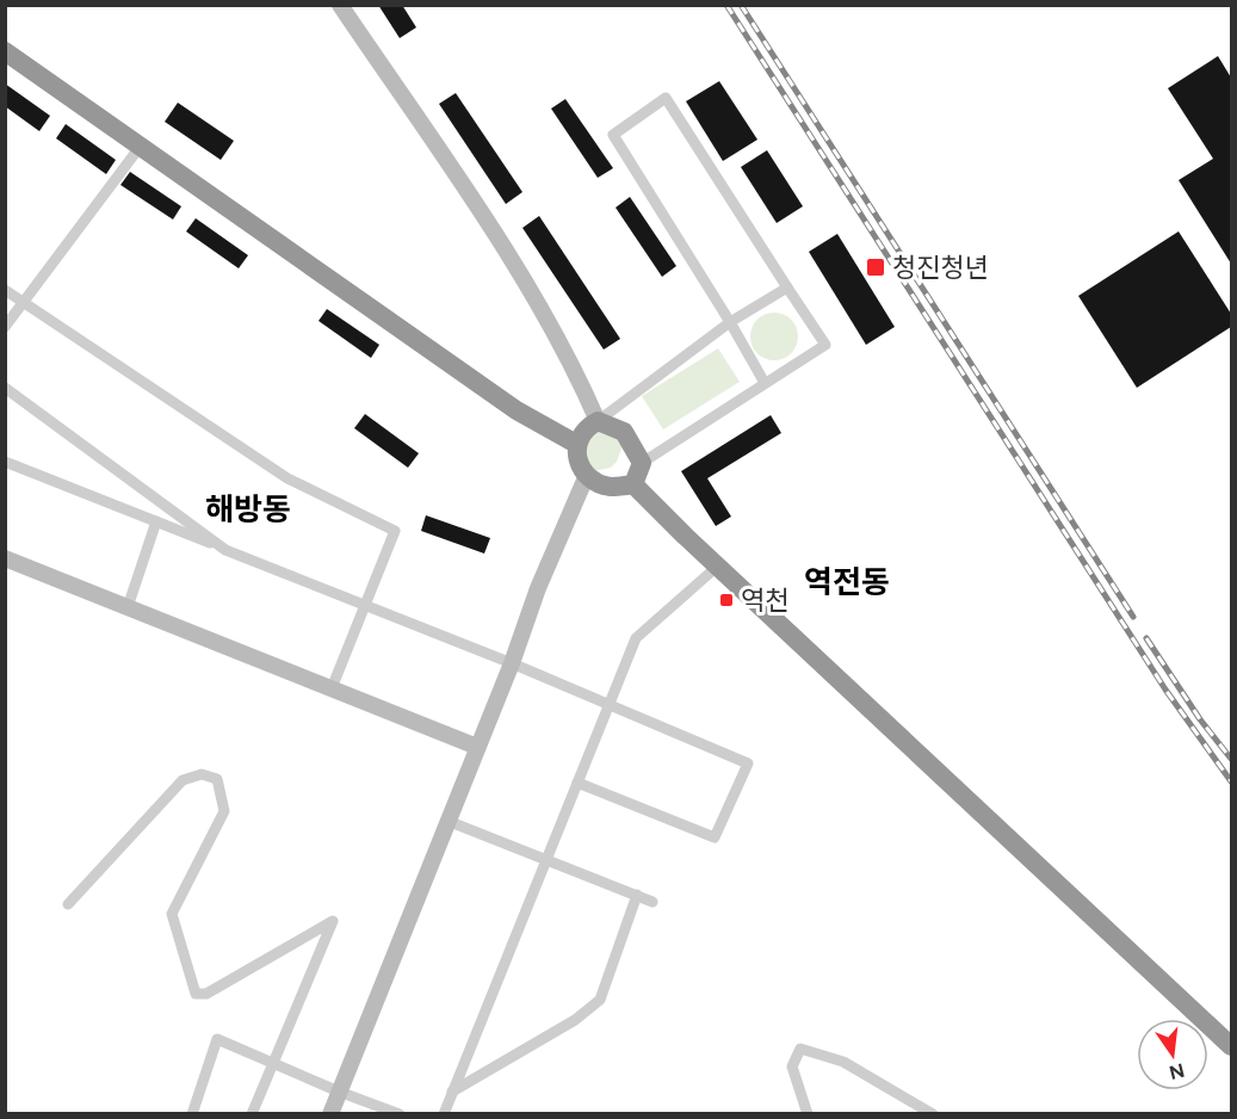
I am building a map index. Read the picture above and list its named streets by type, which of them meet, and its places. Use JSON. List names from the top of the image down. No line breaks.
{"districts":["해방동","역전동"],"places":{"transit":["청진청년","역천"]},"north":"bottom"}
